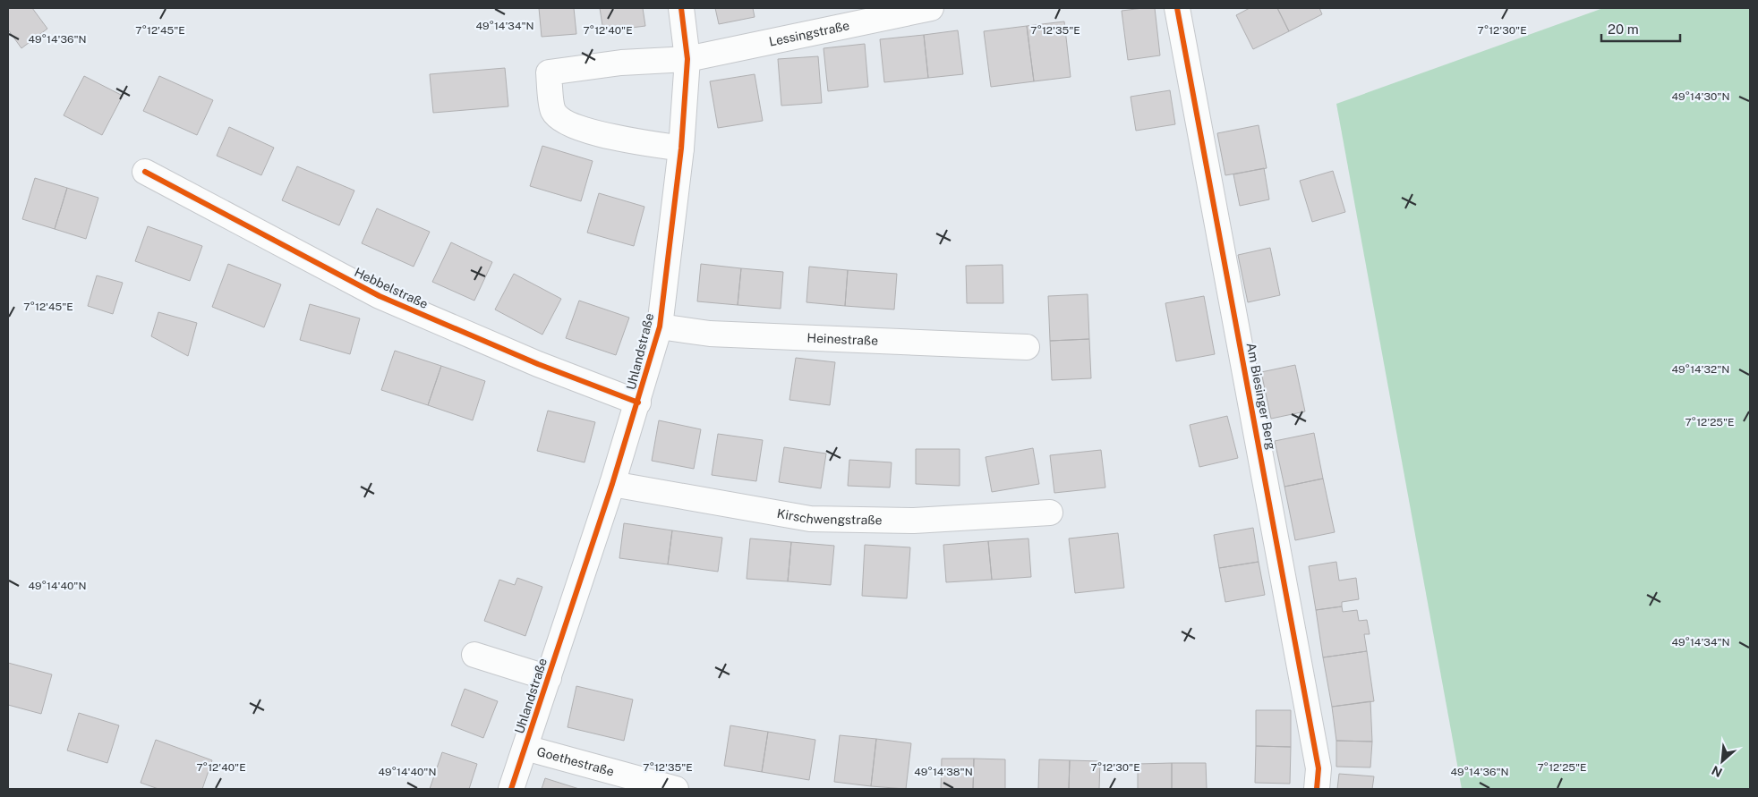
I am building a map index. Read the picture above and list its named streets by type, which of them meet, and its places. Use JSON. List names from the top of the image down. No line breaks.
{"streets":{"street":["Lessingstraße","Hebbelstraße","Heinestraße","Uhlandstraße","Am Biesinger Berg","Kirschwengstraße","Goethestraße"]},"crossings":[["Lessingstraße","Uhlandstraße"],["Hebbelstraße","Uhlandstraße"],["Heinestraße","Uhlandstraße"],["Uhlandstraße","Kirschwengstraße"],["Uhlandstraße","Goethestraße"]],"scale_bar":"20 m","north":"bottom left","coordinates":["49°14'34\"N","7°12'45\"E","7°12'40\"E","7°12'35\"E","7°12'30\"E","49°14'36\"N","49°14'30\"N","49°14'32\"N","7°12'25\"E","49°14'40\"N","49°14'38\"N"]}
